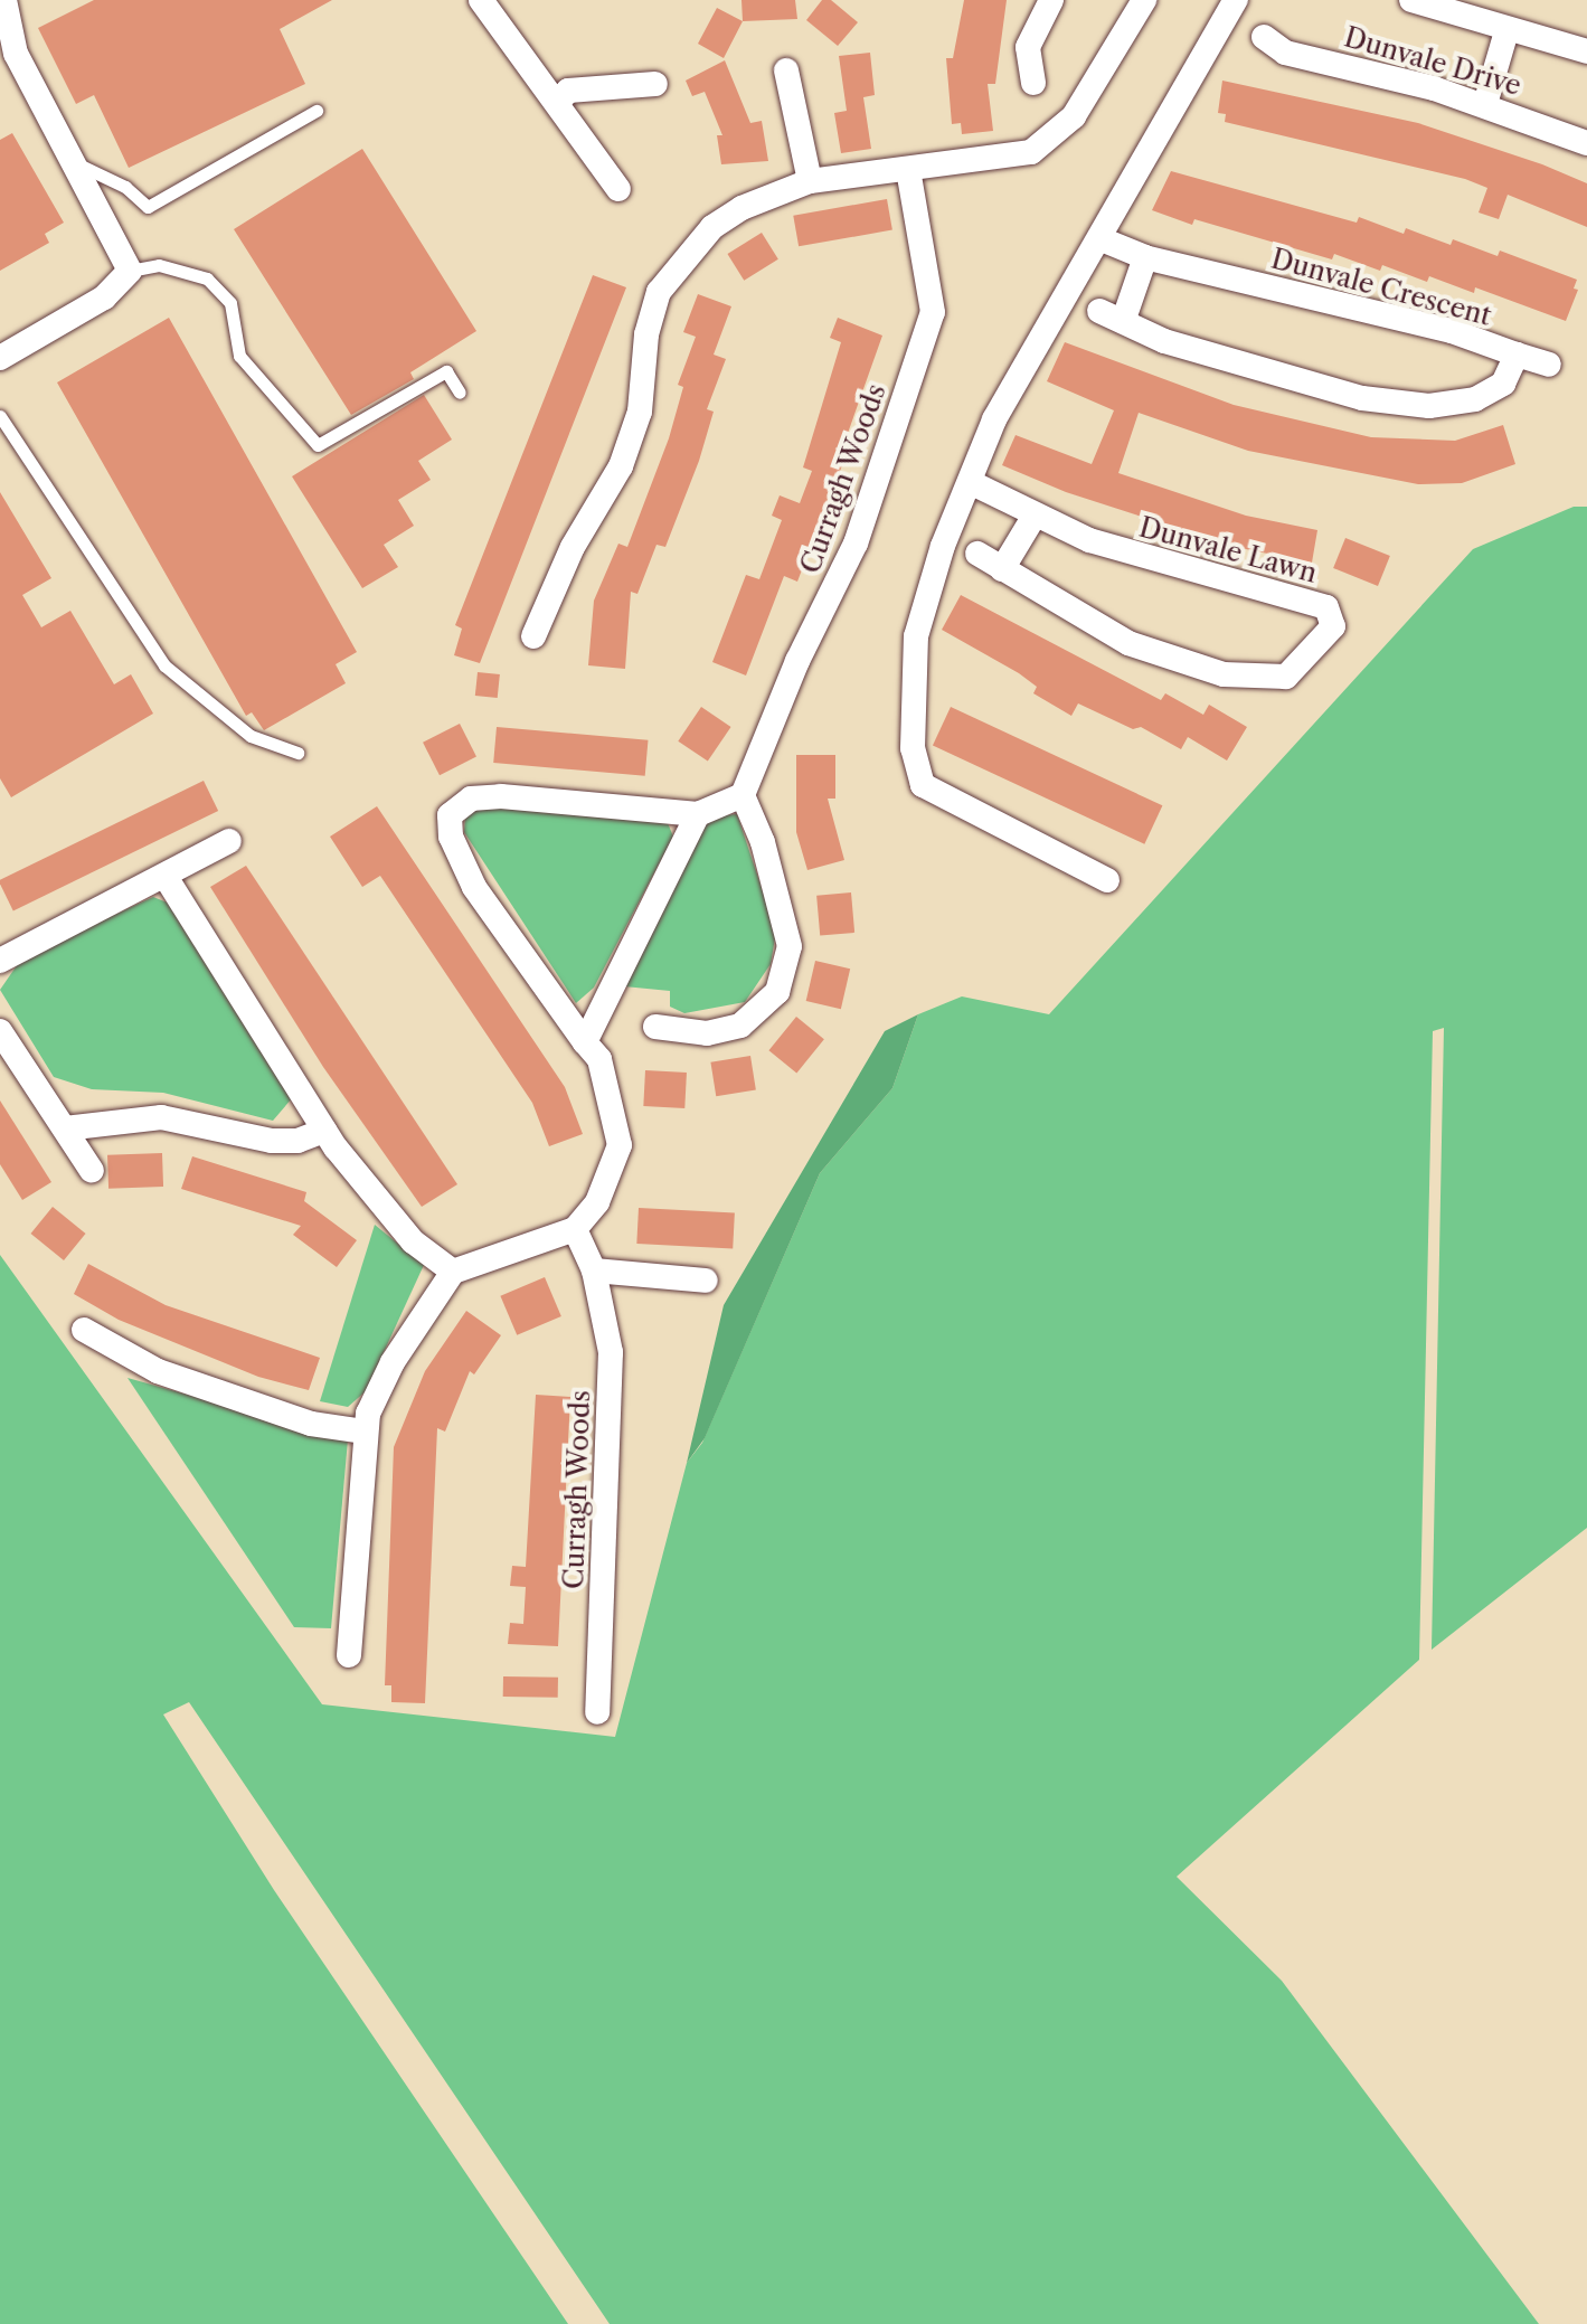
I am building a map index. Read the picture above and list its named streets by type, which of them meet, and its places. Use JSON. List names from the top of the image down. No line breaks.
{"streets":{"street":["Dunvale Drive","Dunvale Crescent","Curragh Woods","Dunvale Lawn"]}}
